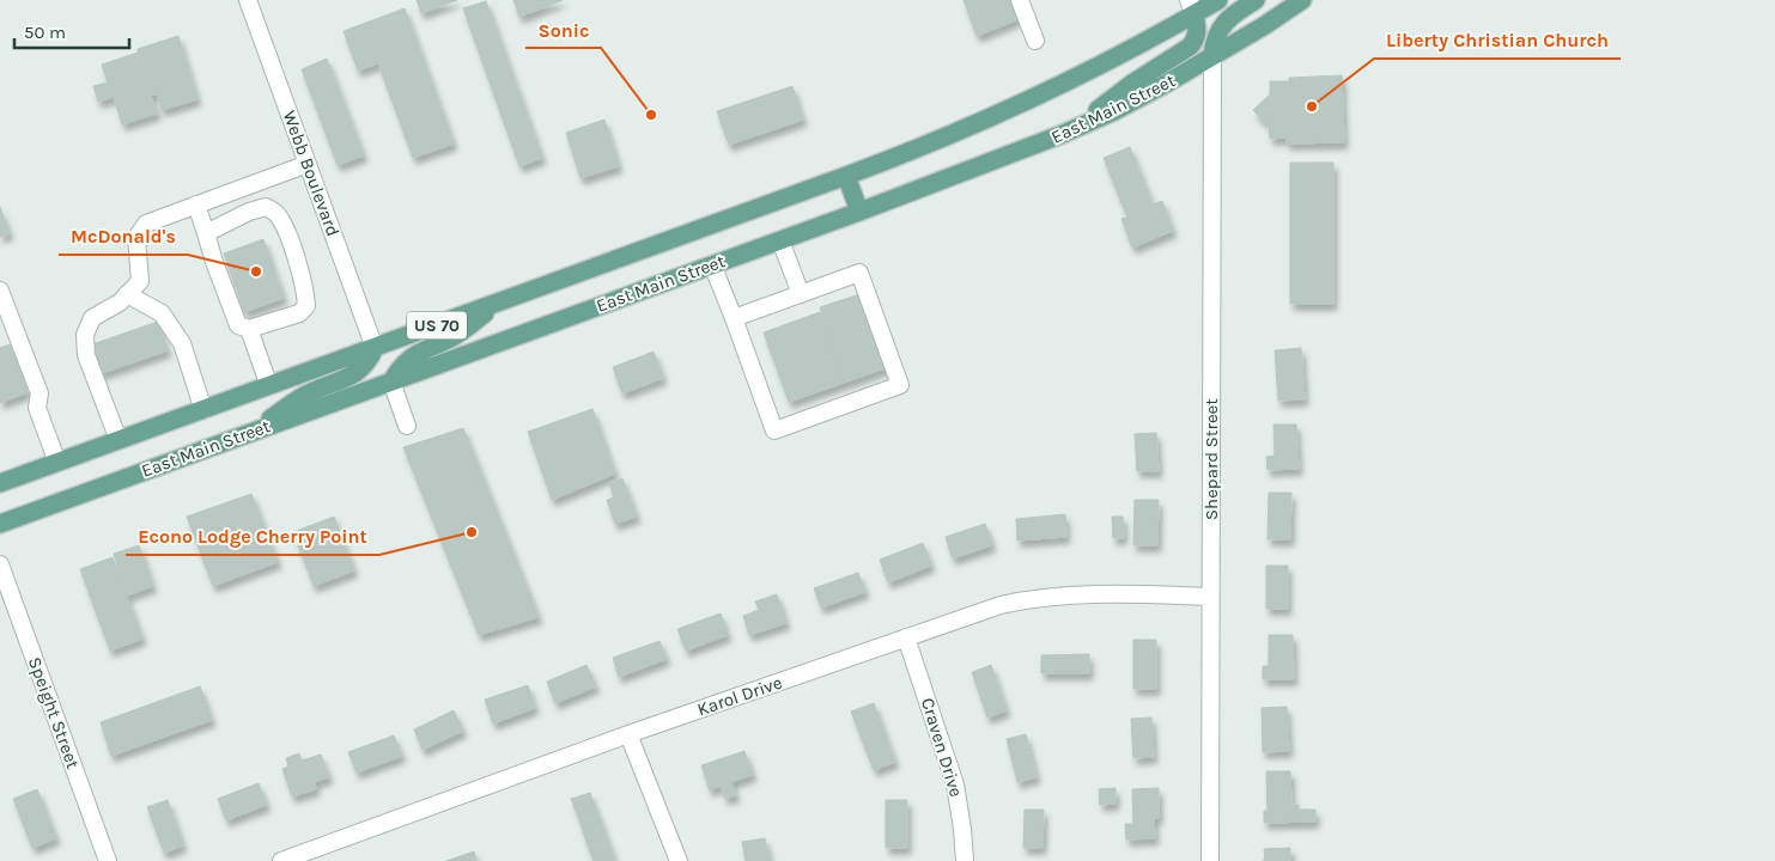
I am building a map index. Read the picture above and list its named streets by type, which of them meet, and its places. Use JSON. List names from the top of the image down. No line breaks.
{"streets":{"main road":["East Main Street","US 70"],"street":["Webb Boulevard","Shepard Street","Karol Drive","Speight Street","Craven Drive"]},"crossings":[["East Main Street","Webb Boulevard"],["East Main Street","Shepard Street"],["Shepard Street","Karol Drive"],["Karol Drive","Craven Drive"]],"places":["Liberty Christian Church","Sonic","McDonald's","Econo Lodge Cherry Point"],"scale_bar":"50 m"}
